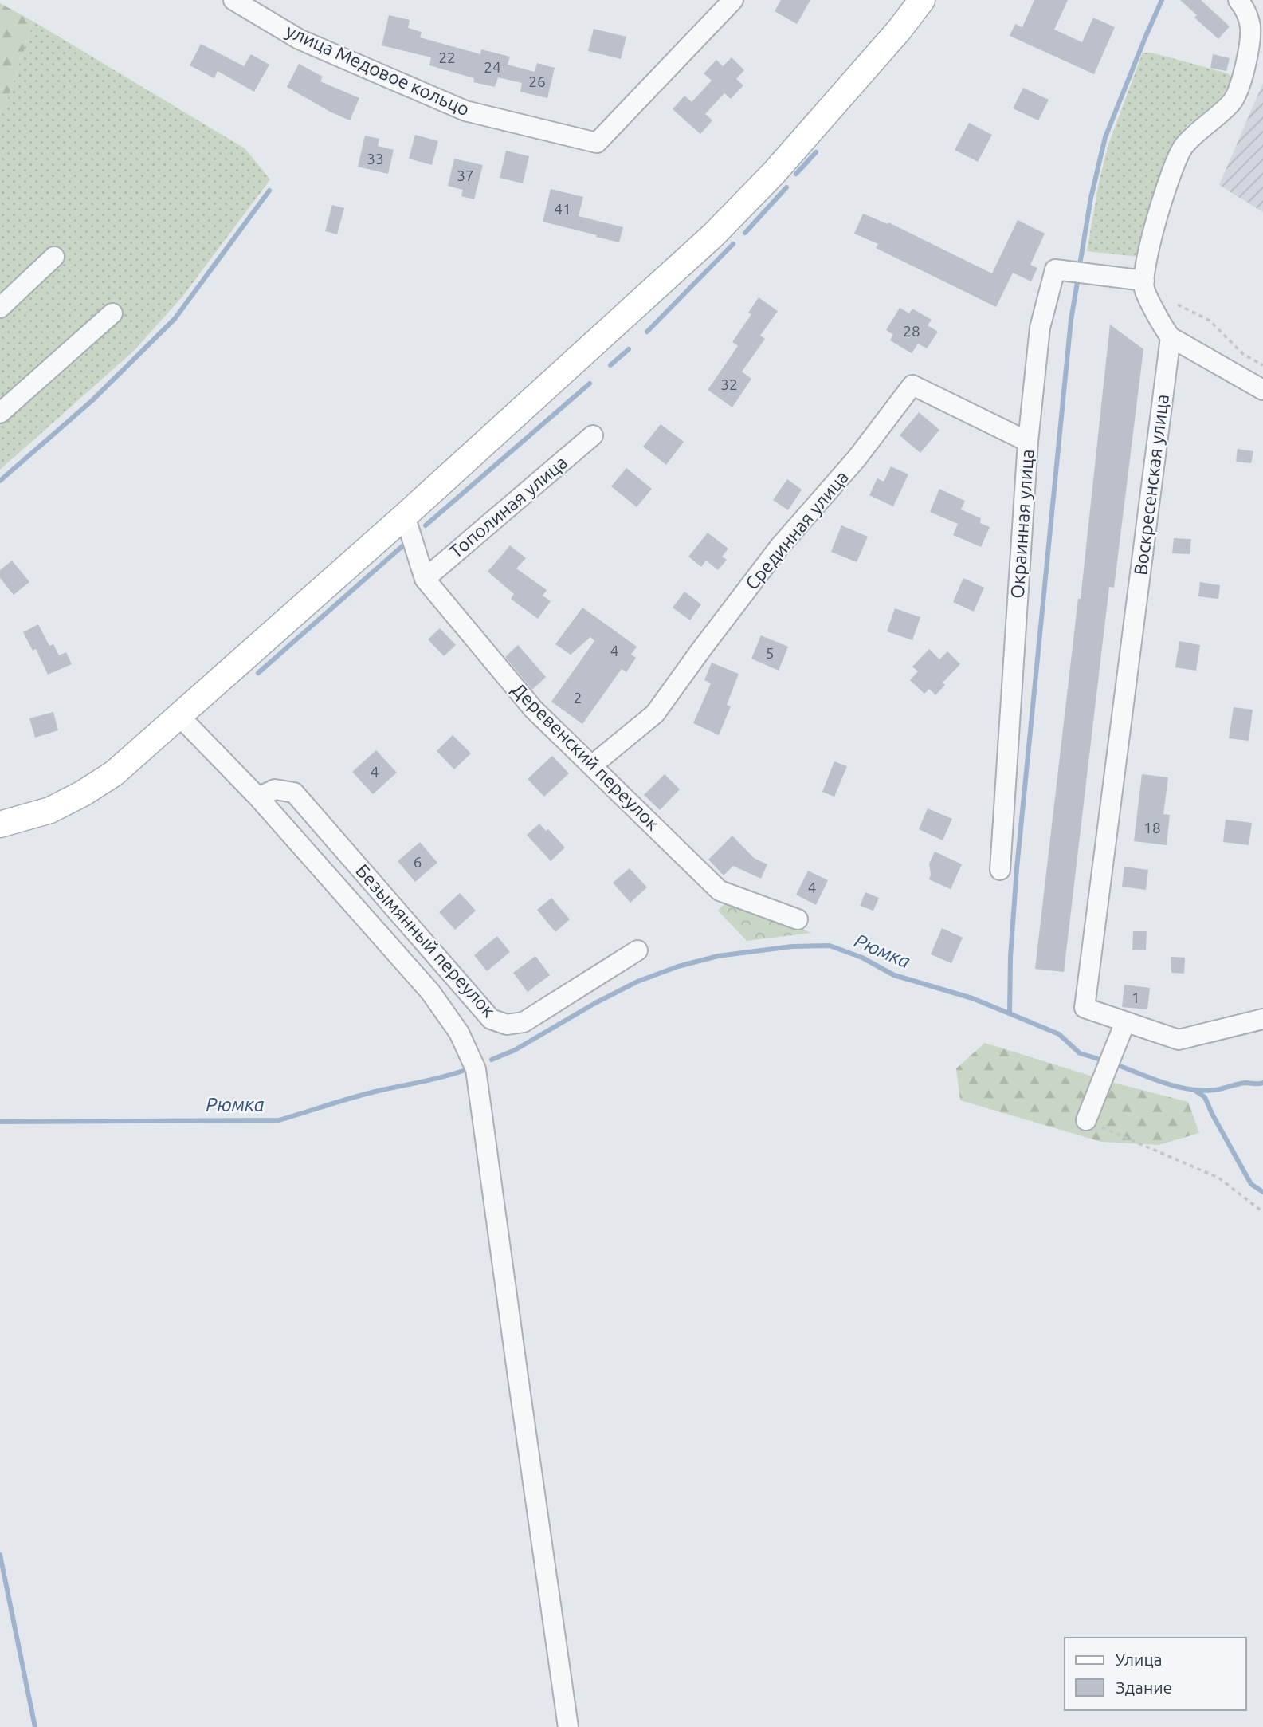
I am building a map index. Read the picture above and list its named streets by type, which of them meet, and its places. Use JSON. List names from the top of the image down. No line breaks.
{"streets":{"street":["улица Медовое кольцо","Воскресенская улица","Тополиная улица","Окраинная улица","Срединная улица","Деревенский переулок","Безымянный переулок"]},"crossings":[["Тополиная улица","Деревенский переулок"],["Окраинная улица","Срединная улица"],["Срединная улица","Деревенский переулок"]],"water":["Рюмка"],"house_numbers":["22","24","26","33","37","41","28","32","4","5","2","4","18","6","4","1"],"legend":["Улица","Здание"]}
